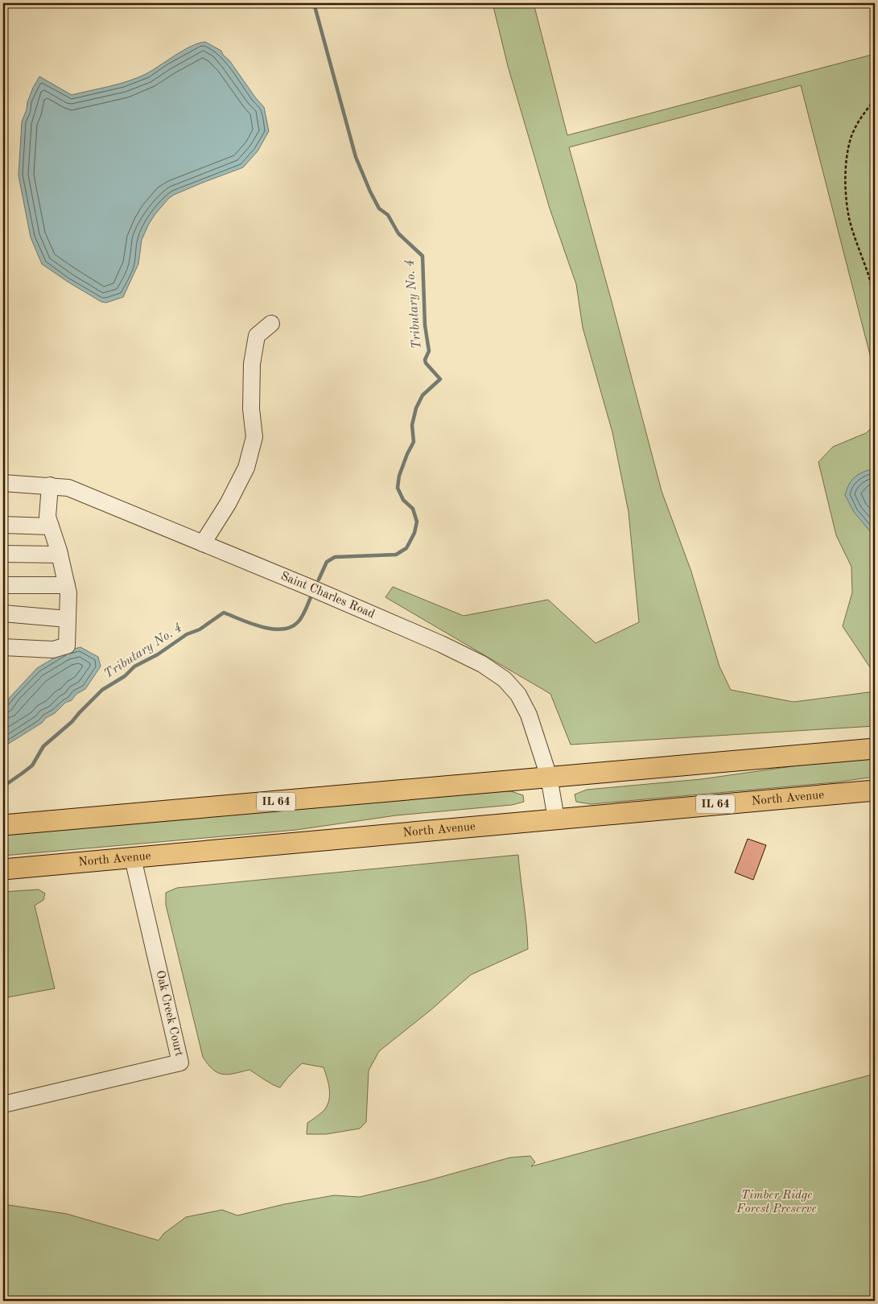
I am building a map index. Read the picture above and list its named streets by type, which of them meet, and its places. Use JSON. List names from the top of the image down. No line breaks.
{"streets":{"main road":["North Avenue","IL 64"],"street":["Saint Charles Road","Oak Creek Court"]},"crossings":[["Saint Charles Road","North Avenue"],["Saint Charles Road","IL 64"],["North Avenue","Oak Creek Court"]],"water":["Tributary No. 4"],"parks":["Timber Ridge Forest Preserve"]}
